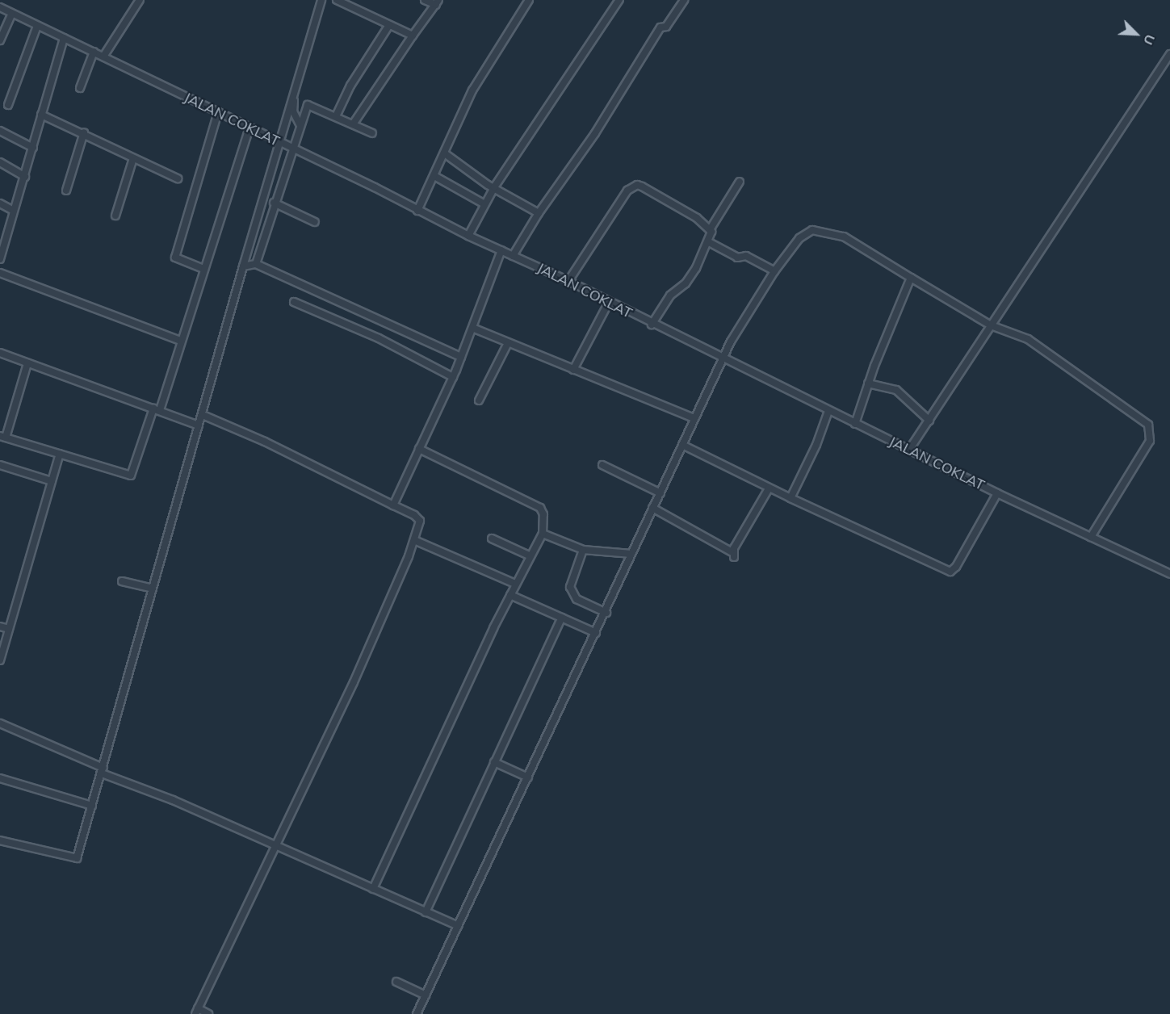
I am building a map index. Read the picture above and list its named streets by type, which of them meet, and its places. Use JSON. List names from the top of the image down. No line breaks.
{"streets":{"street":["JALAN COKLAT"]},"north":"bottom right"}
